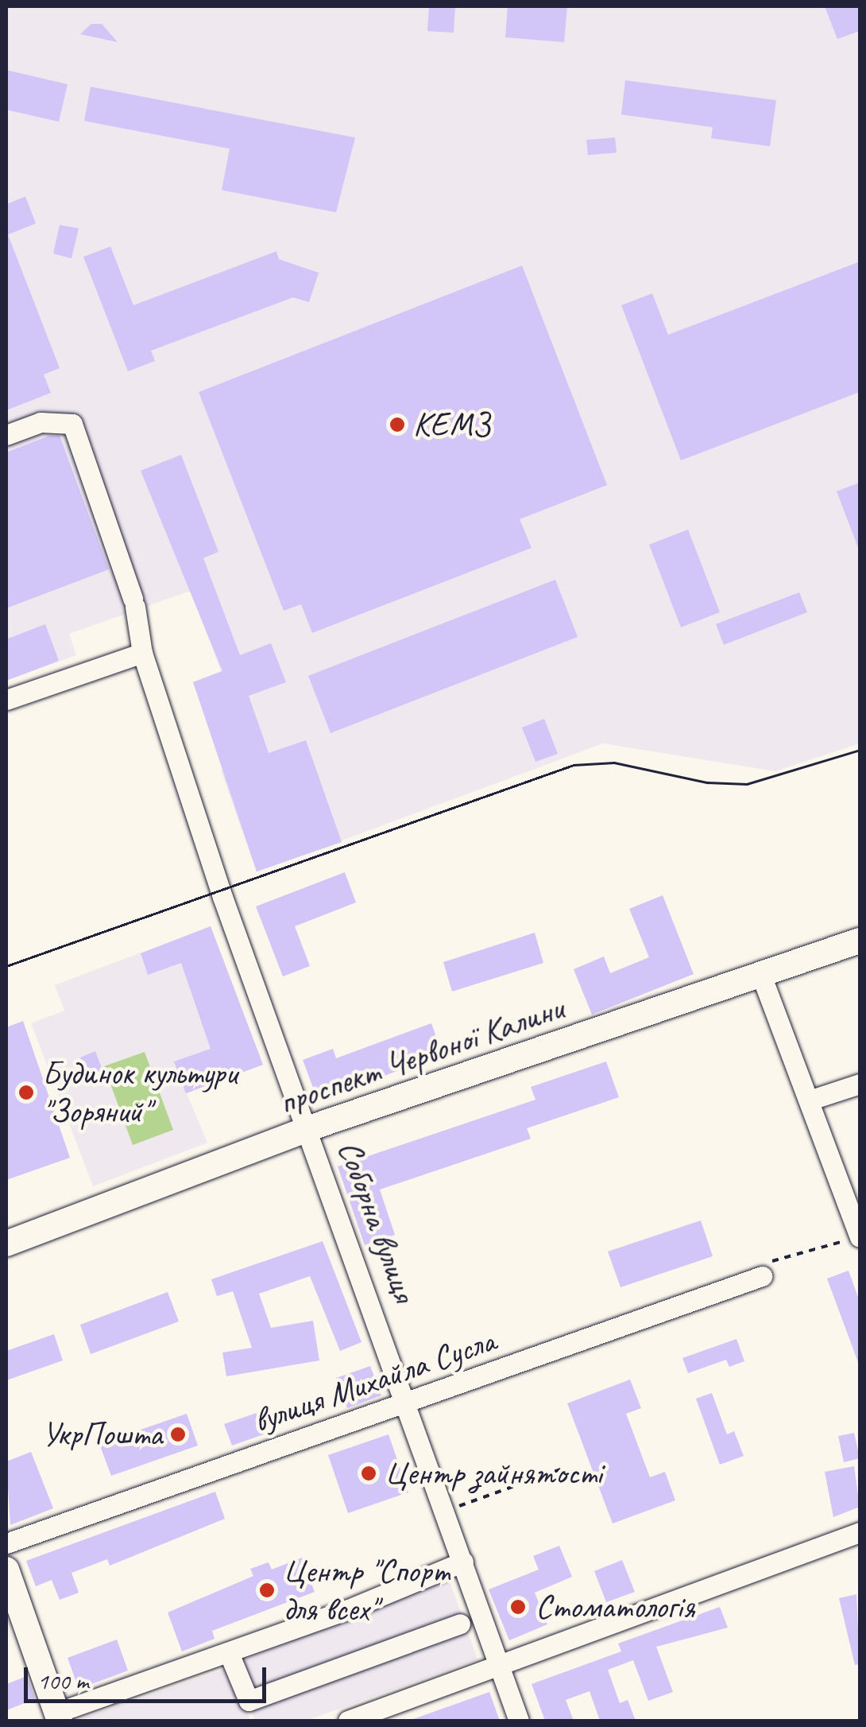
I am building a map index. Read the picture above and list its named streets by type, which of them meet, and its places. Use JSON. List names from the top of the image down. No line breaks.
{"streets":{"main road":["проспект Червоної Калини"],"street":["Соборна вулиця","вулиця Михайла Сусла"]},"crossings":[["проспект Червоної Калини","Соборна вулиця"],["Соборна вулиця","вулиця Михайла Сусла"]],"places":["КЕМЗ","Будинок культури \"Зоряний\"","УкрПошта","Центр зайнятості","Центр \"Спорт для всех\"","Стоматологія"],"scale_bar":"100 m"}
